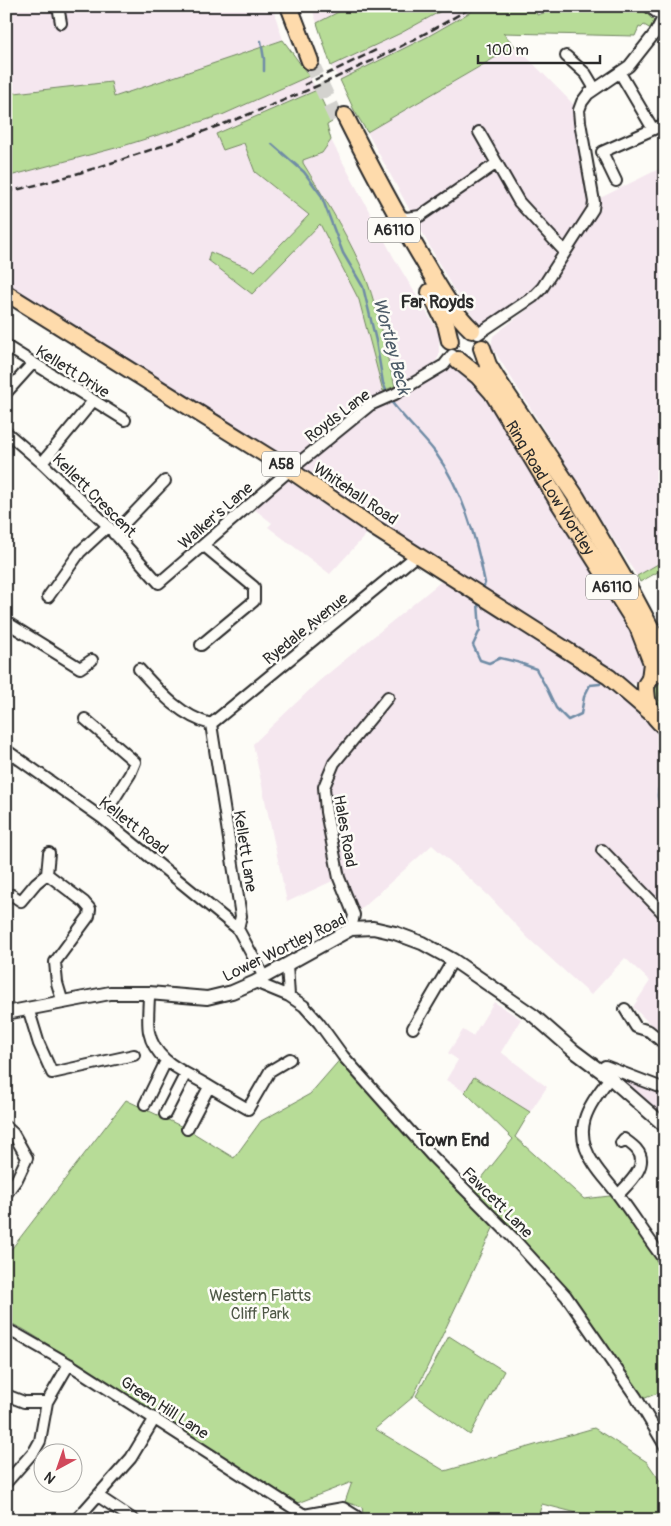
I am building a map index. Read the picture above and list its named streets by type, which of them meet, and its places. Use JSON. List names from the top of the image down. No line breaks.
{"streets":{"highway":["A6110","Ring Road Low Wortley"],"main road":["A58","Whitehall Road"],"street":["Kellett Drive","Royds Lane","Kellett Crescent","Walker's Lane","Ryedale Avenue","Kellett Road","Hales Road","Kellett Lane","Lower Wortley Road","Fawcett Lane","Green Hill Lane"]},"crossings":[["A6110","Ring Road Low Wortley"],["A6110","Whitehall Road"],["Royds Lane","Ring Road Low Wortley"],["Royds Lane","Whitehall Road"],["Royds Lane","Walker's Lane"],["Ring Road Low Wortley","Whitehall Road"],["Whitehall Road","Walker's Lane"],["Whitehall Road","Ryedale Avenue"],["Kellett Crescent","Walker's Lane"],["Ryedale Avenue","Kellett Lane"],["Kellett Road","Kellett Lane"],["Hales Road","Lower Wortley Road"],["Lower Wortley Road","Fawcett Lane"]],"districts":["Far Royds","Town End"],"water":["Wortley Beck"],"parks":["Western Flatts Cliff Park"],"scale_bar":"100 m","north":"bottom left"}
